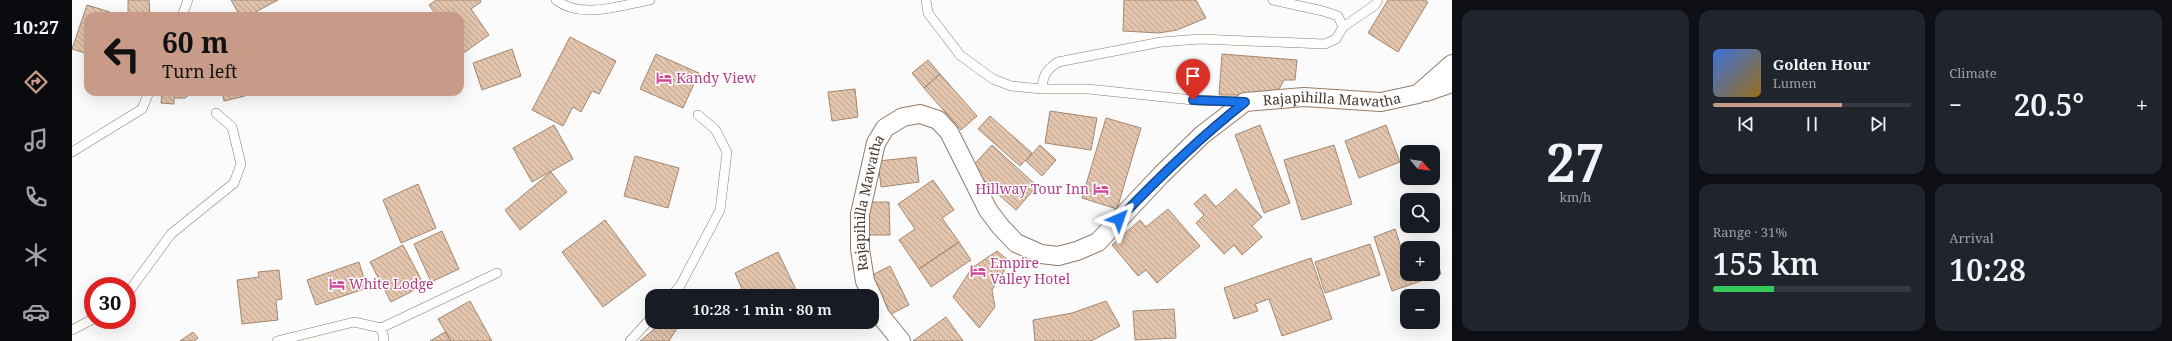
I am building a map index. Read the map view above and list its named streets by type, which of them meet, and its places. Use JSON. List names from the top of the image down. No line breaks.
{"streets":{"street":["Rajapihilla Mawatha"]},"places":{"hotel":["Kandy View","Hillway Tour Inn","Empire Valley Hotel","White Lodge"]},"north":"bottom right","page":{"tabs":"10:27","tile":[["27","km/h"],"Climate",["Range · 31%","155 km"],["Arrival","10:28"]],"turn":["60 m","Turn left"],"song":["Golden Hour","Lumen"],"heat":["−","20.5°","+"],"map_buttons":["+","−"],"limit":"30","trip":"10:28 · 1 min · 80 m"}}
